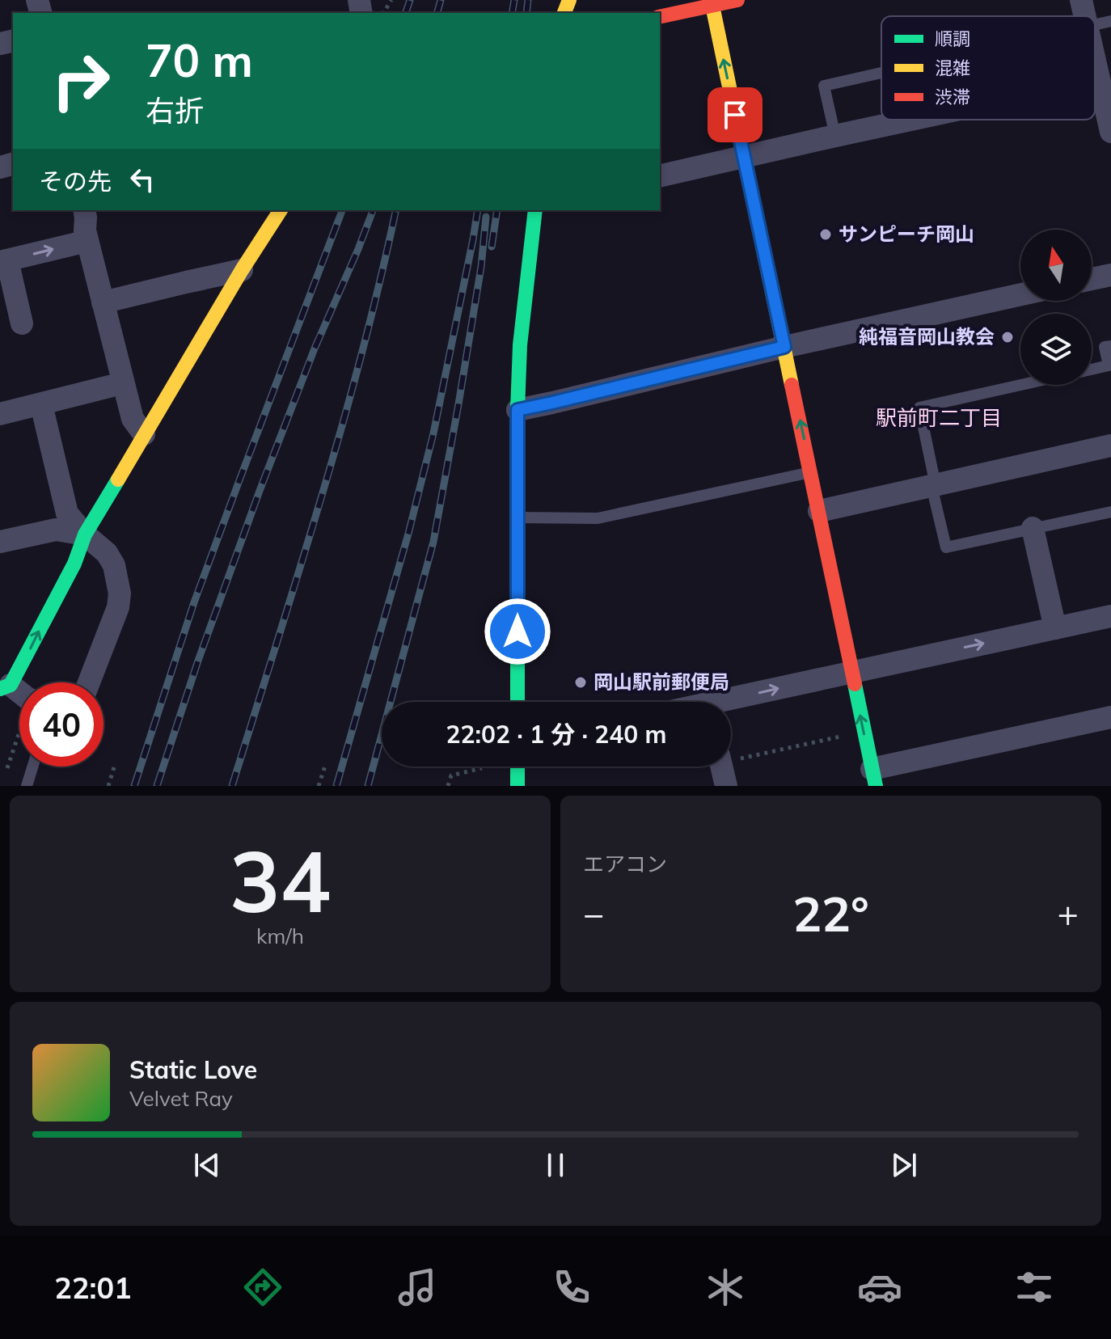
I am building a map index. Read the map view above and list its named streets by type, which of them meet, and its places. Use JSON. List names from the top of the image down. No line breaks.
{"districts":["駅前町二丁目"],"places":["サンピーチ岡山","純福音岡山教会","岡山駅前郵便局"],"legend":["順調","混雑","渋滞"],"north":"top","page":{"turn":["70 m","右折"],"then":"その先","limit":"40","trip":"22:02 · 1 分 · 240 m","tile":[["34","km/h"],"エアコン"],"heat":["−","22°","+"],"song":["Static Love","Velvet Ray"],"tabs":"22:01"}}
